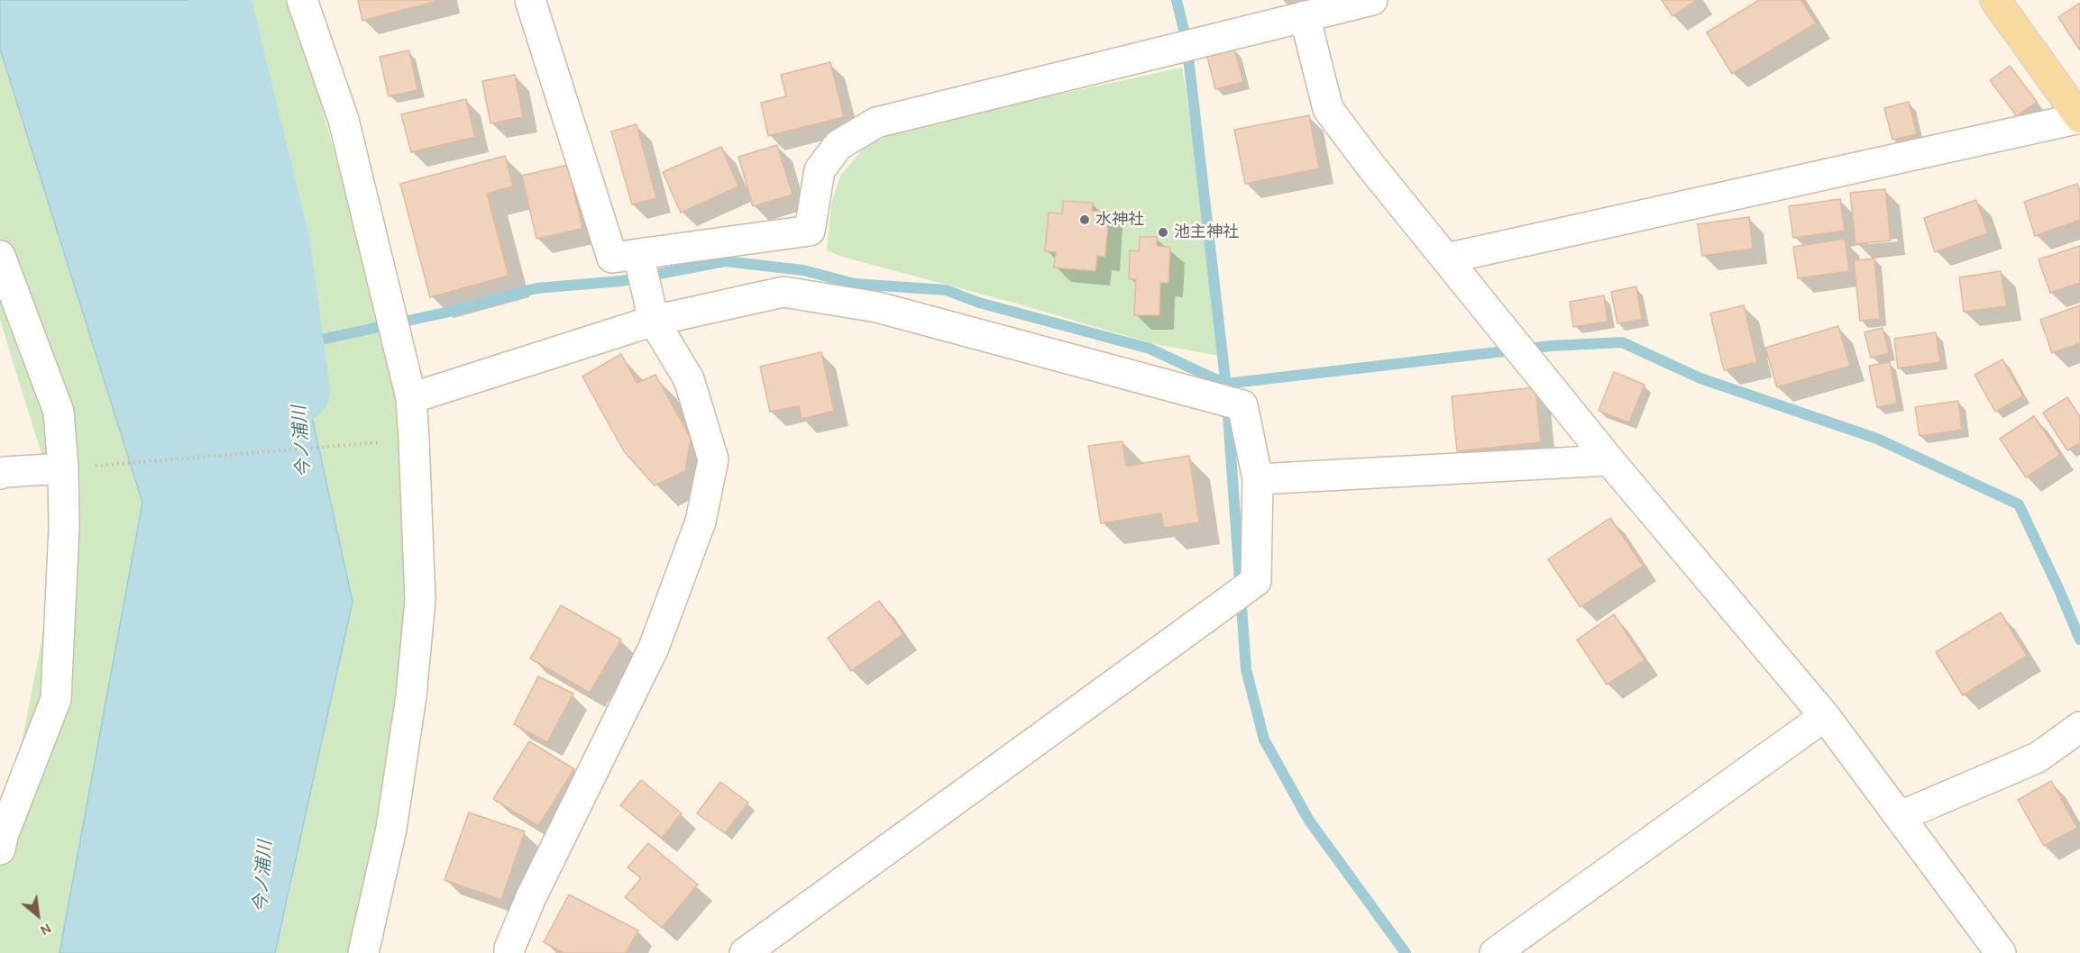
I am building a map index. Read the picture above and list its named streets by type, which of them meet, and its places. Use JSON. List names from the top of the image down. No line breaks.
{"water":["今ノ浦川"],"places":["水神社","池主神社"],"north":"bottom right"}
